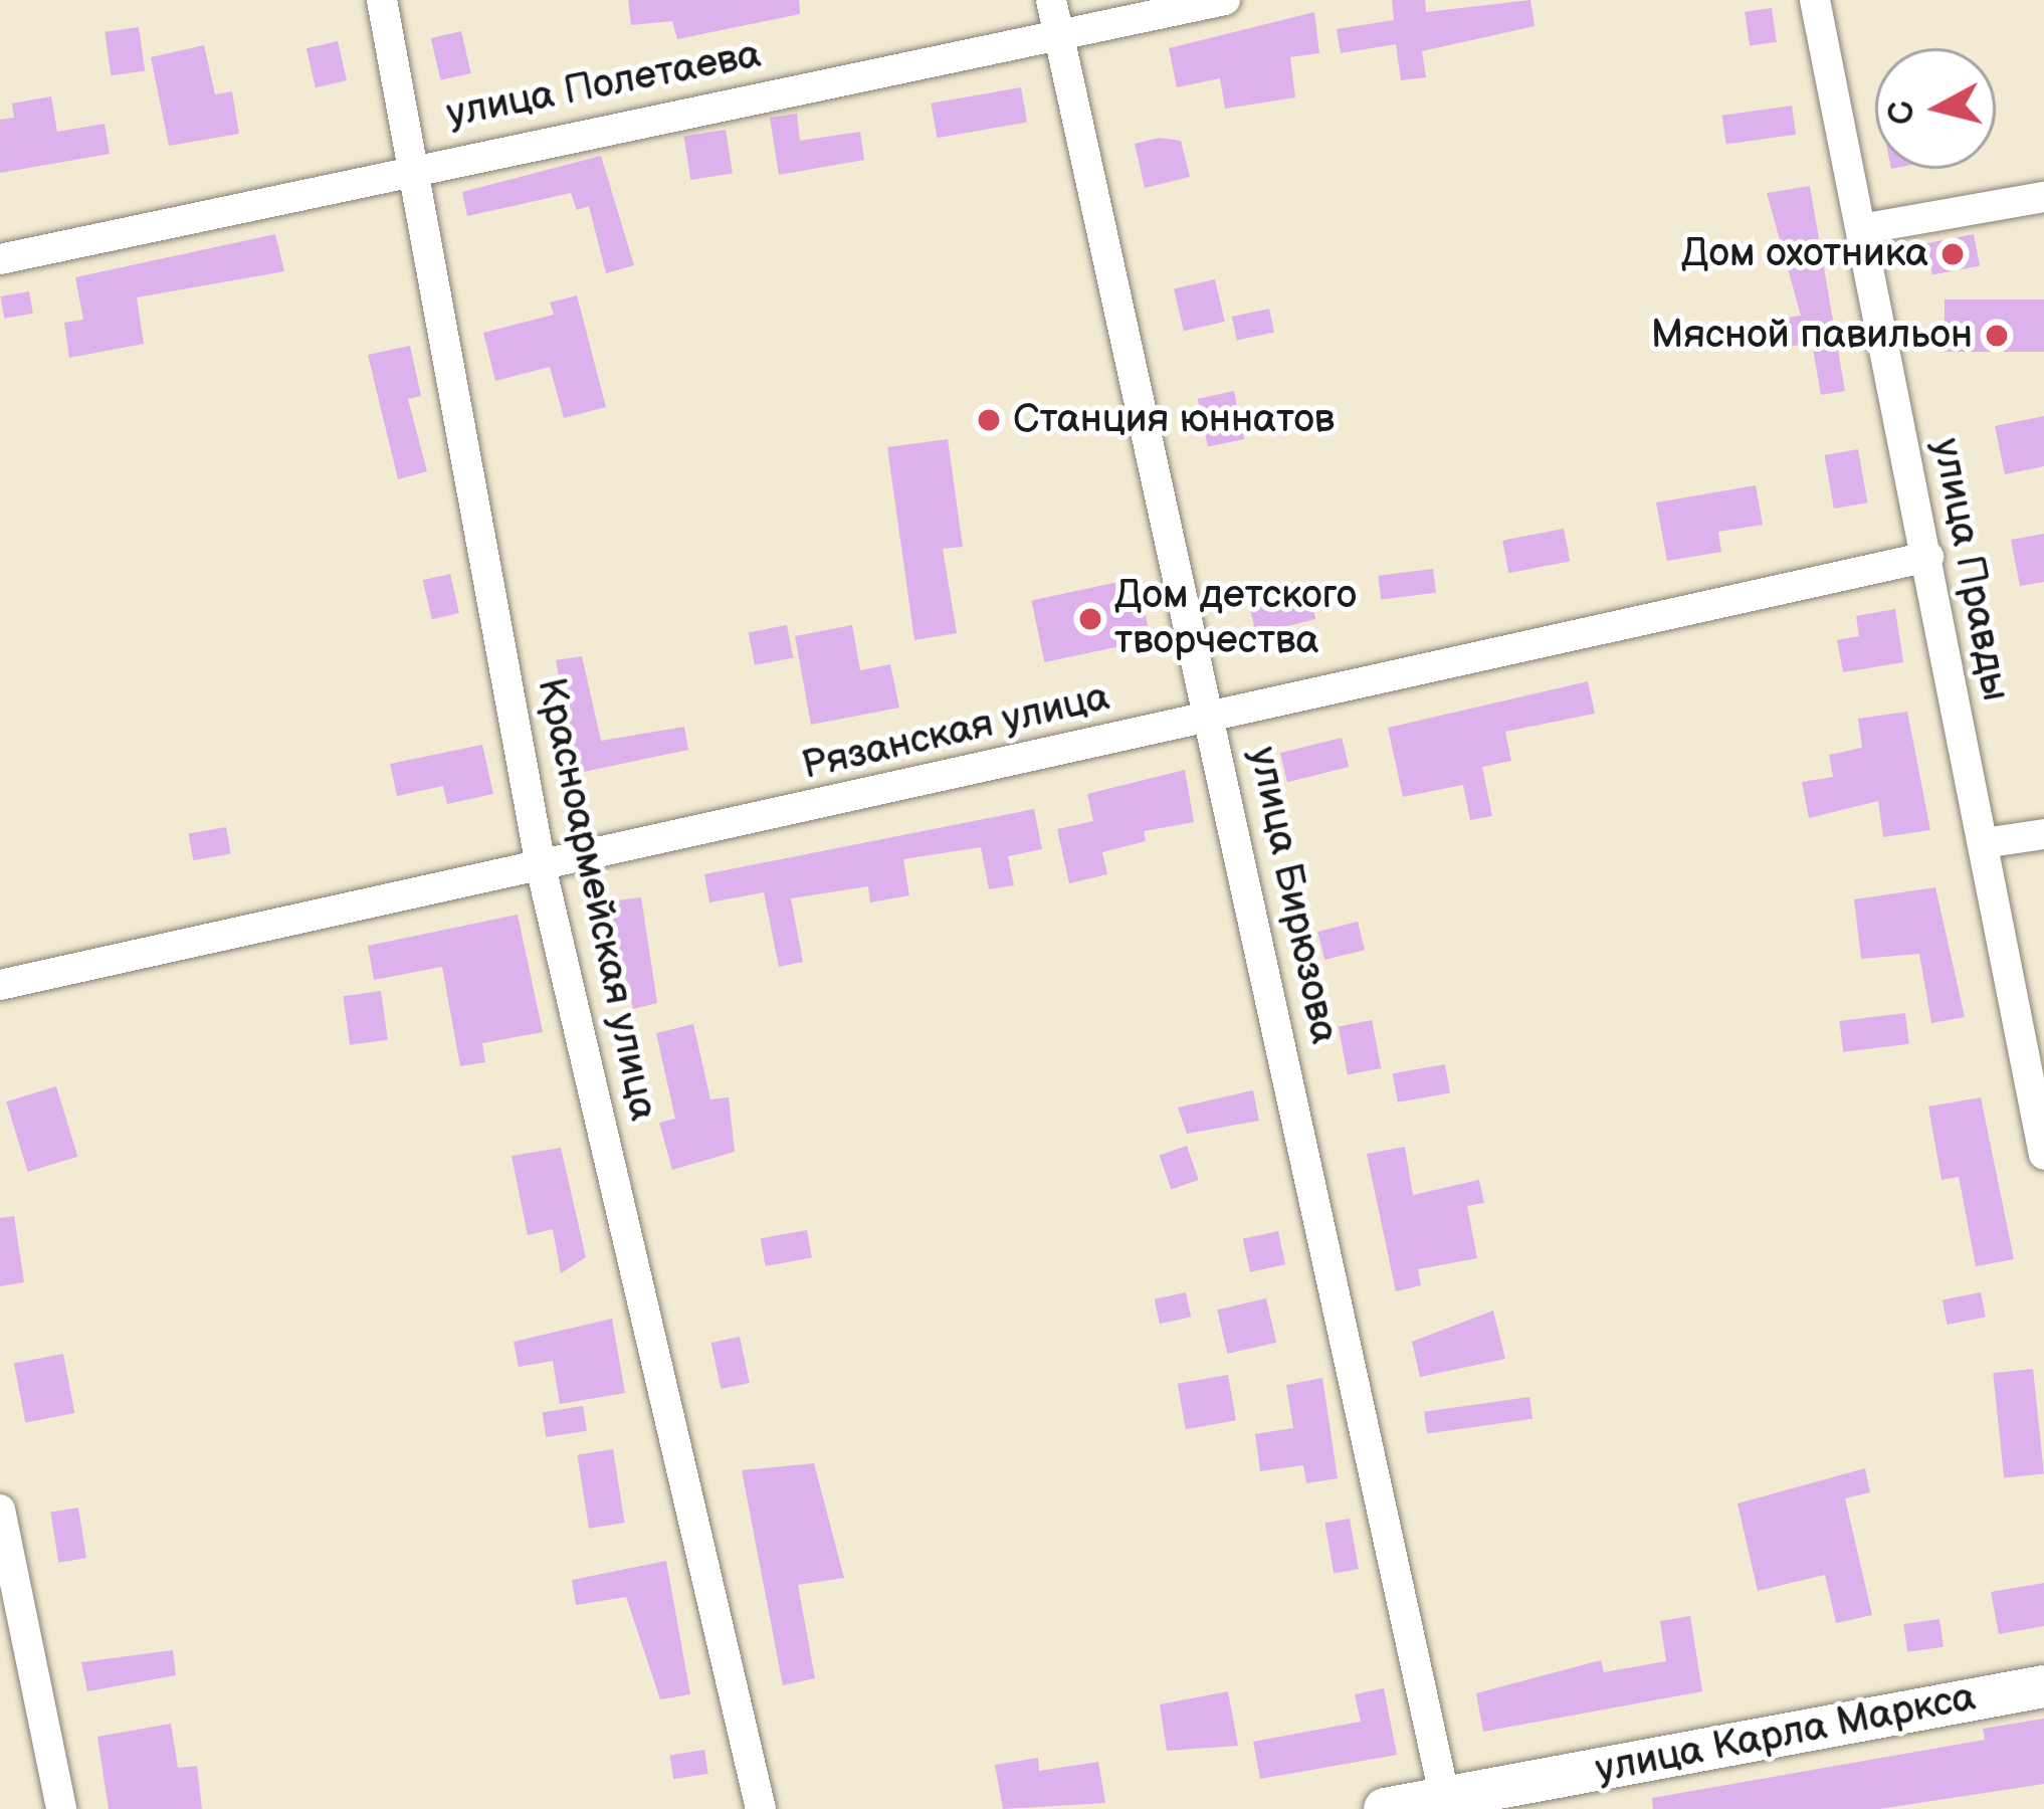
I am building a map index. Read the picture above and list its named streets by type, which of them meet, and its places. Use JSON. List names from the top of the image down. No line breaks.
{"streets":{"main road":["улица Карла Маркса"],"street":["улица Полетаева","улица Правды","Рязанская улица","улица Бирюзова","Красноармейская улица"]},"crossings":[["улица Полетаева","улица Бирюзова"],["улица Полетаева","Красноармейская улица"],["улица Правды","Рязанская улица"],["Рязанская улица","улица Бирюзова"],["Рязанская улица","Красноармейская улица"],["улица Бирюзова","улица Карла Маркса"]],"places":["Дом охотника","Мясной павильон","Станция юннатов","Дом детского творчества"],"north":"left"}
